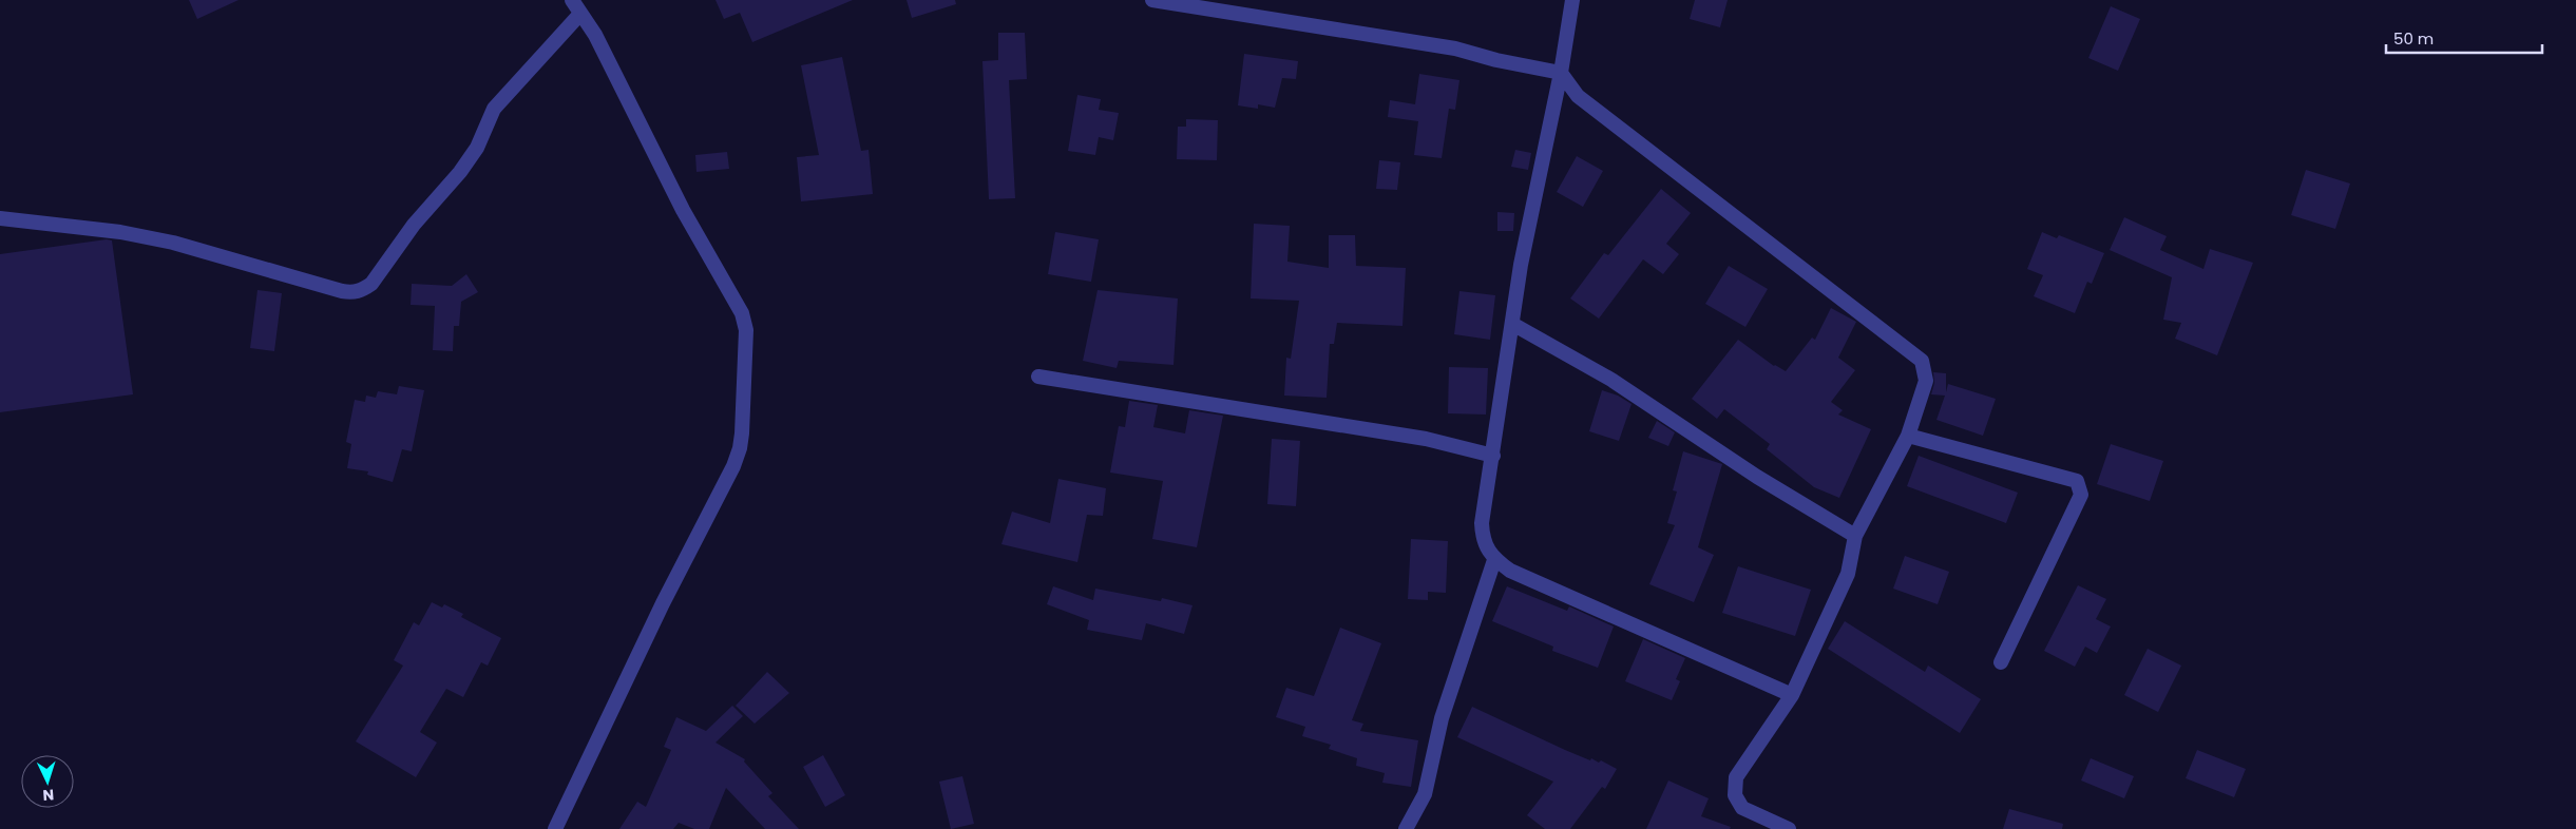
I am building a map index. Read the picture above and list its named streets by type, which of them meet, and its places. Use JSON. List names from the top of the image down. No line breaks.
{"scale_bar":"50 m","north":"bottom"}
